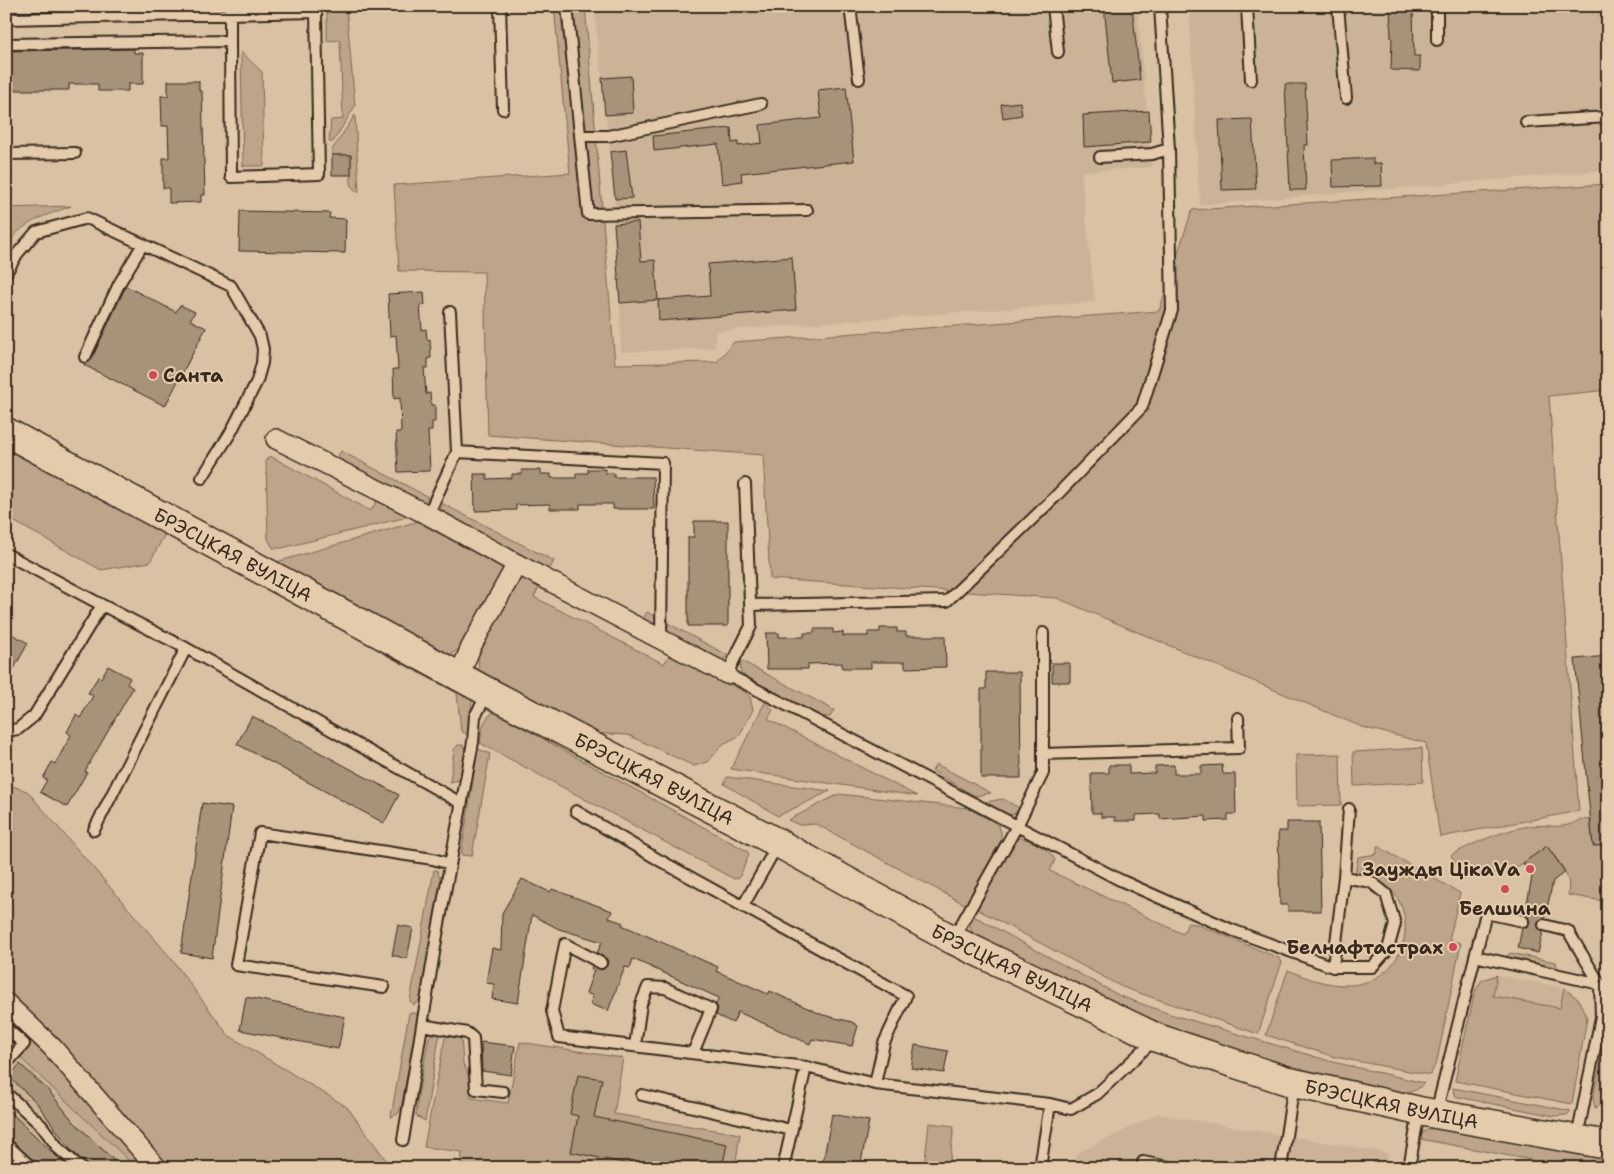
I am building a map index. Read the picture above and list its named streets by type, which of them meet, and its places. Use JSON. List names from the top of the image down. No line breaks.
{"streets":{"main road":["БРЭСЦКАЯ ВУЛІЦА"]},"places":["Санта","Заужды ЦікаVа","Белшина","Белнафтастрах"]}
